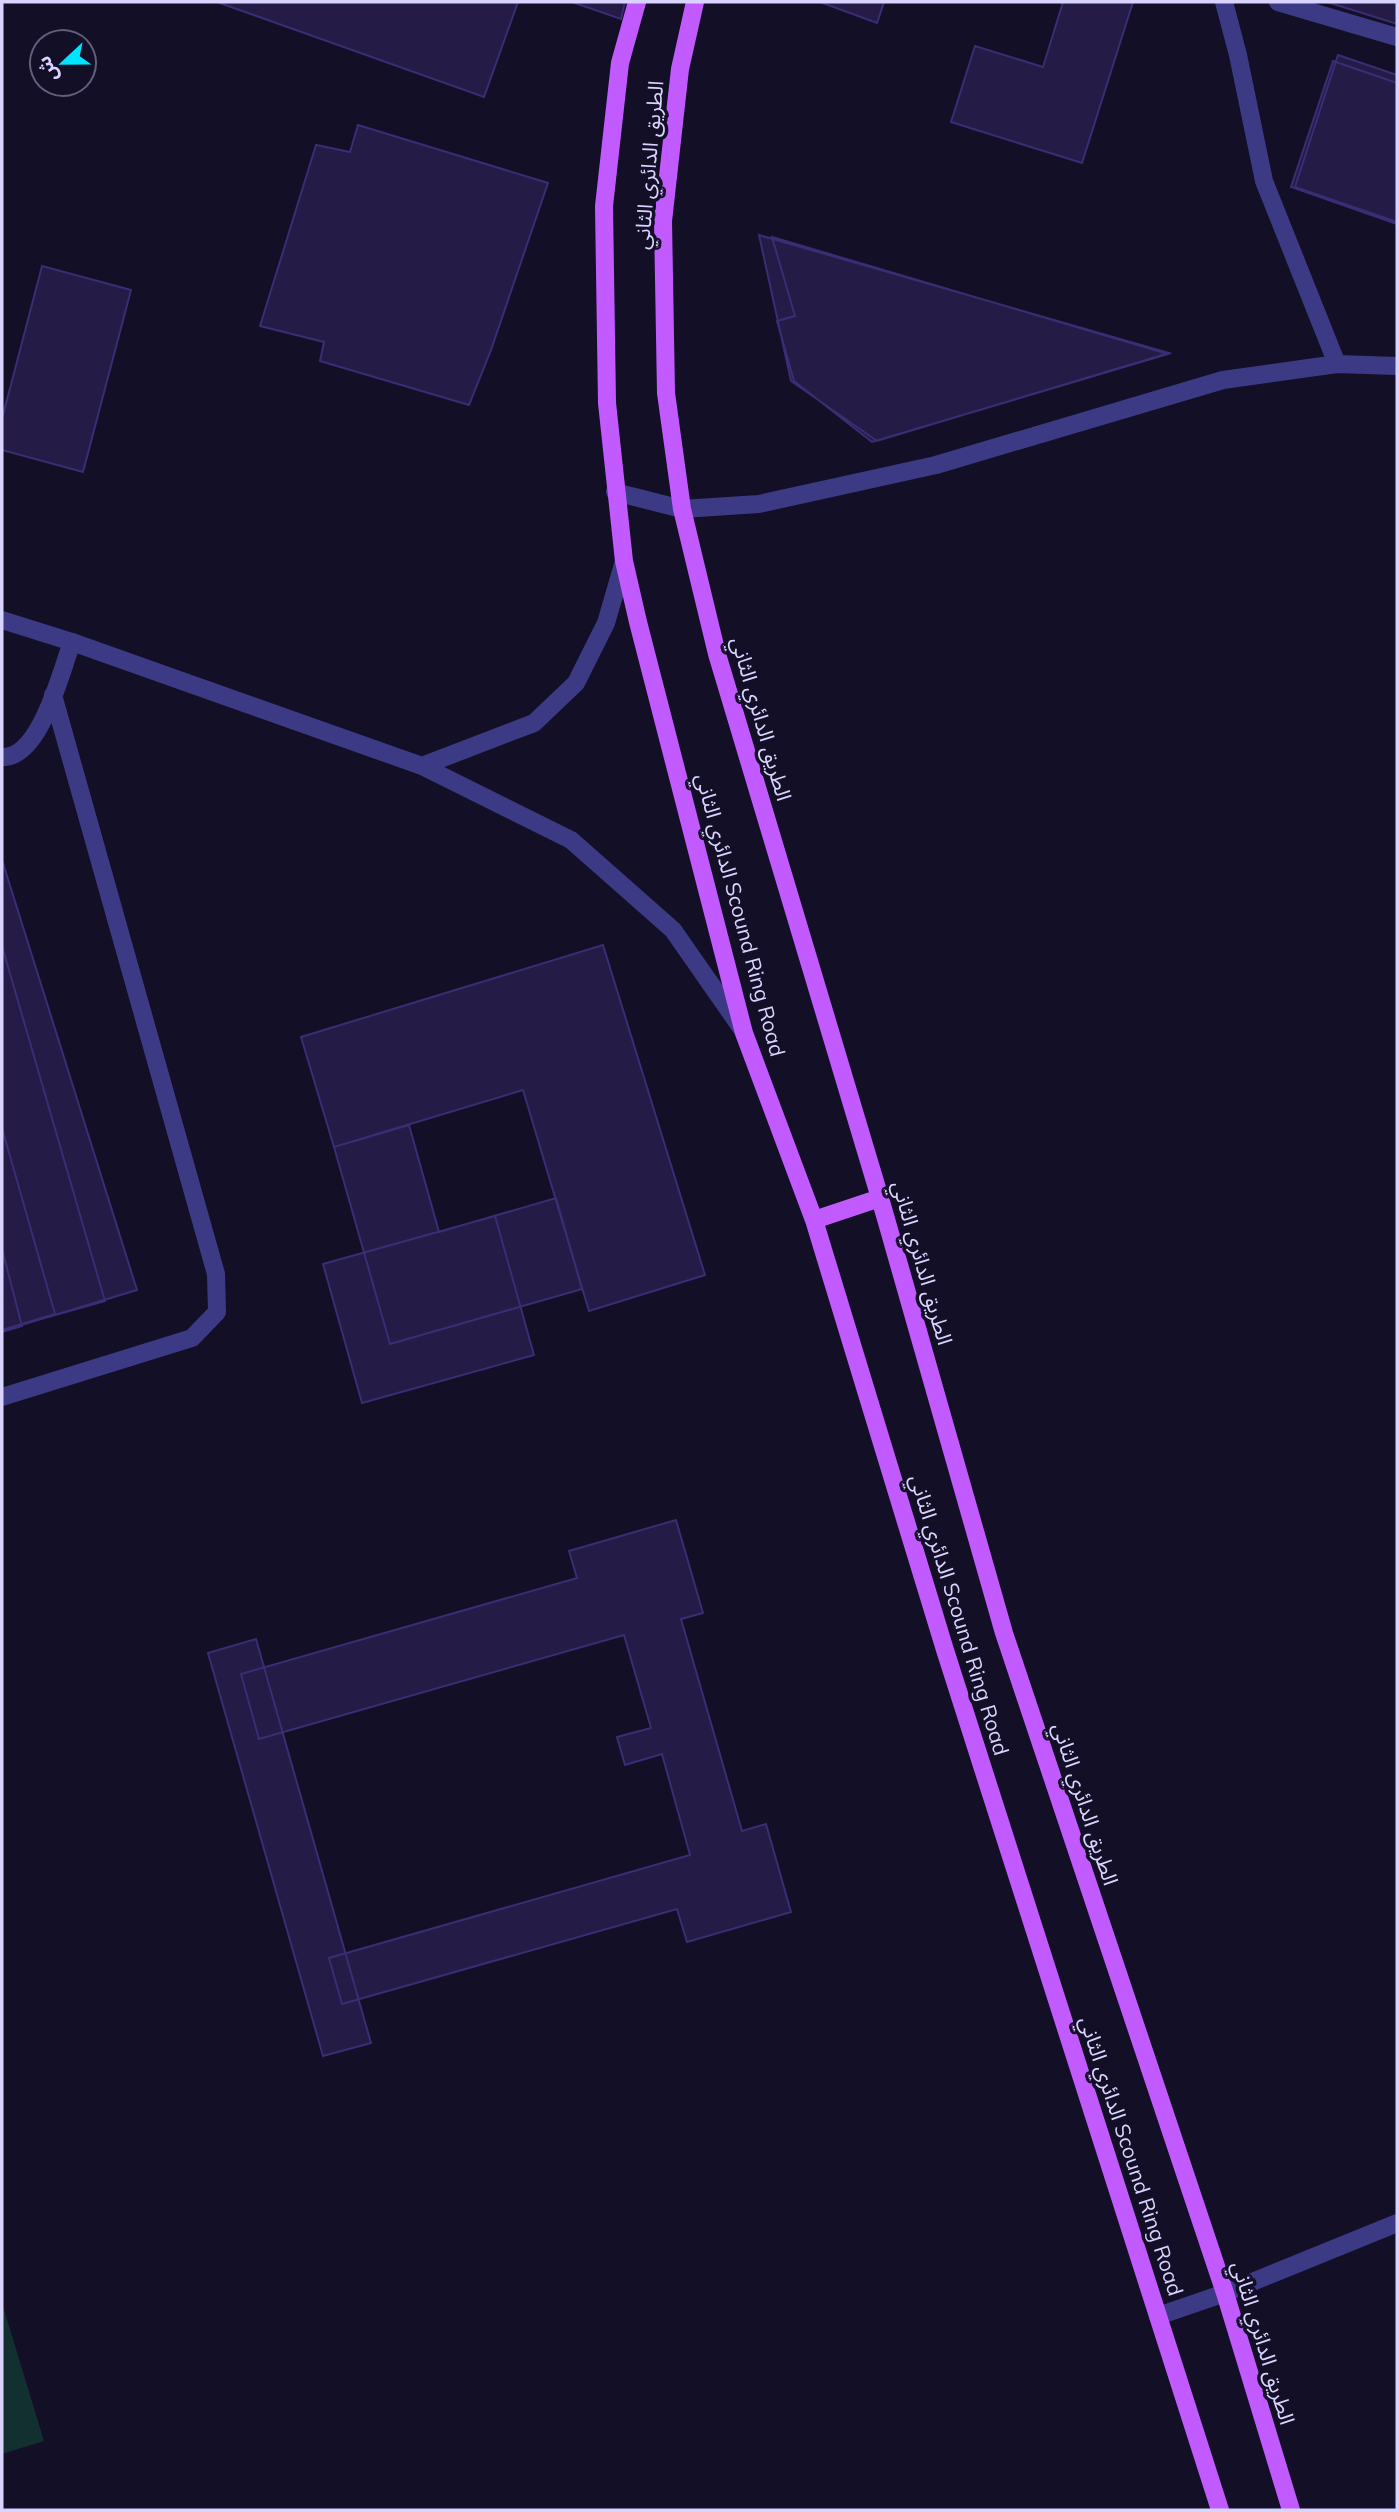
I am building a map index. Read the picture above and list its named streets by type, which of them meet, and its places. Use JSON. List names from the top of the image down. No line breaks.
{"streets":{"main road":["الطريق الدائري الثاني","الدائري الثاني Scound Ring Road"]},"crossings":[["الطريق الدائري الثاني","الدائري الثاني Scound Ring Road"]],"north":"left"}
